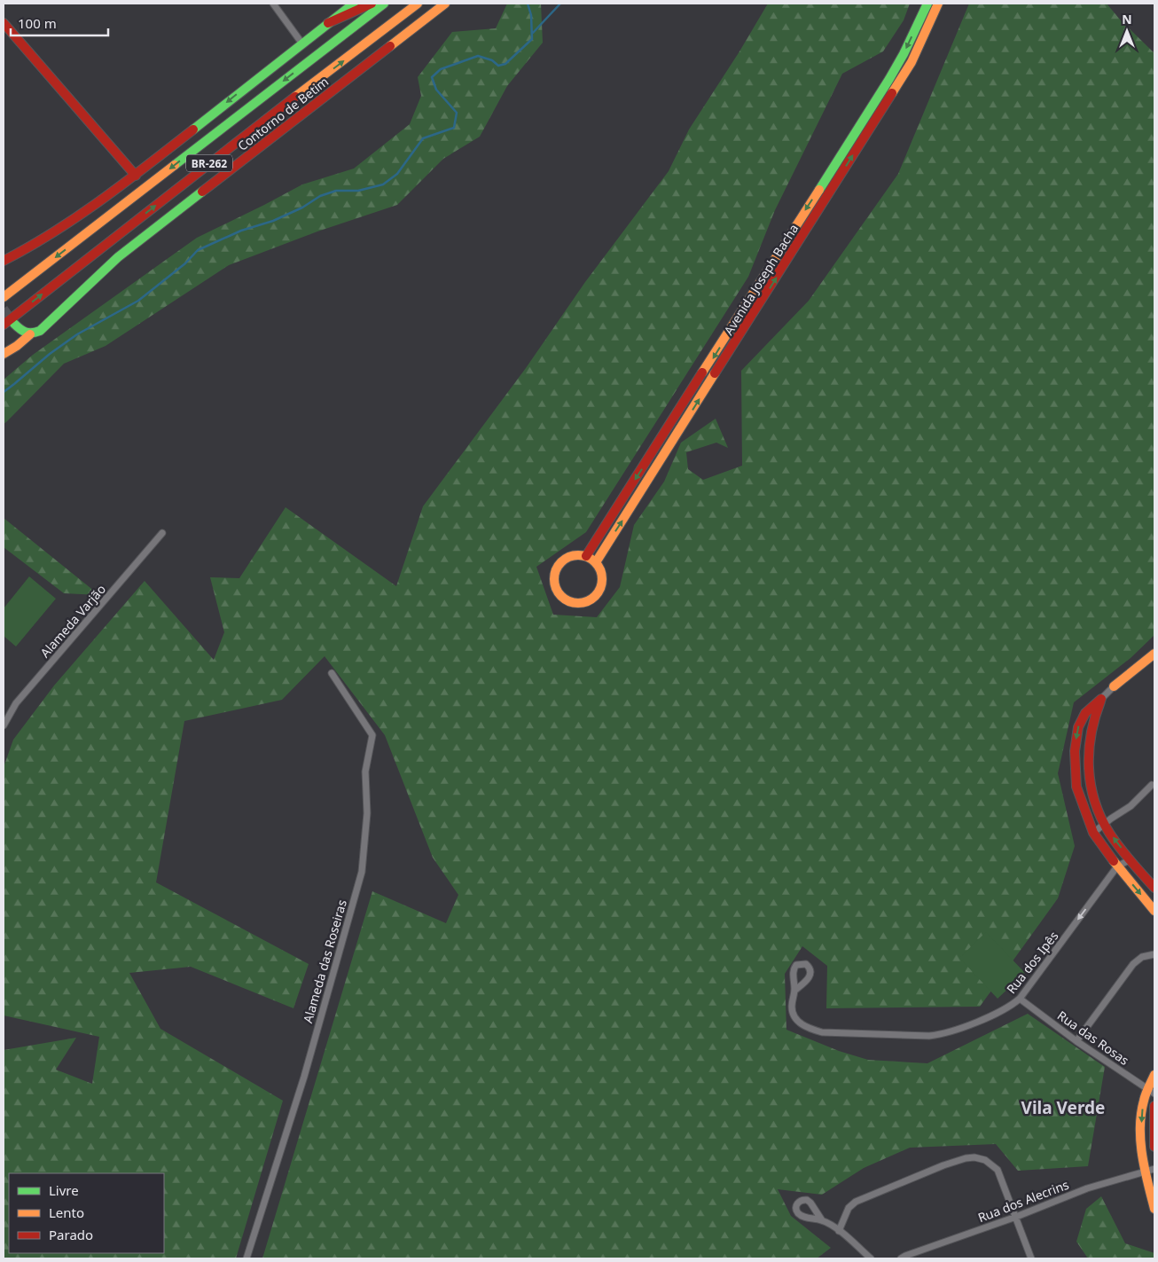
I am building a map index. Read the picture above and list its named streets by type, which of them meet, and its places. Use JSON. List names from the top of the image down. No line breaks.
{"streets":{"main road":["Contorno de Betim","BR-262","Avenida Joseph Bacha"],"street":["Alameda Varjão","Alameda das Roseiras","Rua dos Ipês","Rua das Rosas","Rua dos Alecrins"]},"crossings":[["Rua dos Ipês","Rua das Rosas"]],"one_way":["Rua dos Ipês"],"districts":["Vila Verde"],"legend":["Livre","Lento","Parado"],"scale_bar":"100 m","north":"top"}
